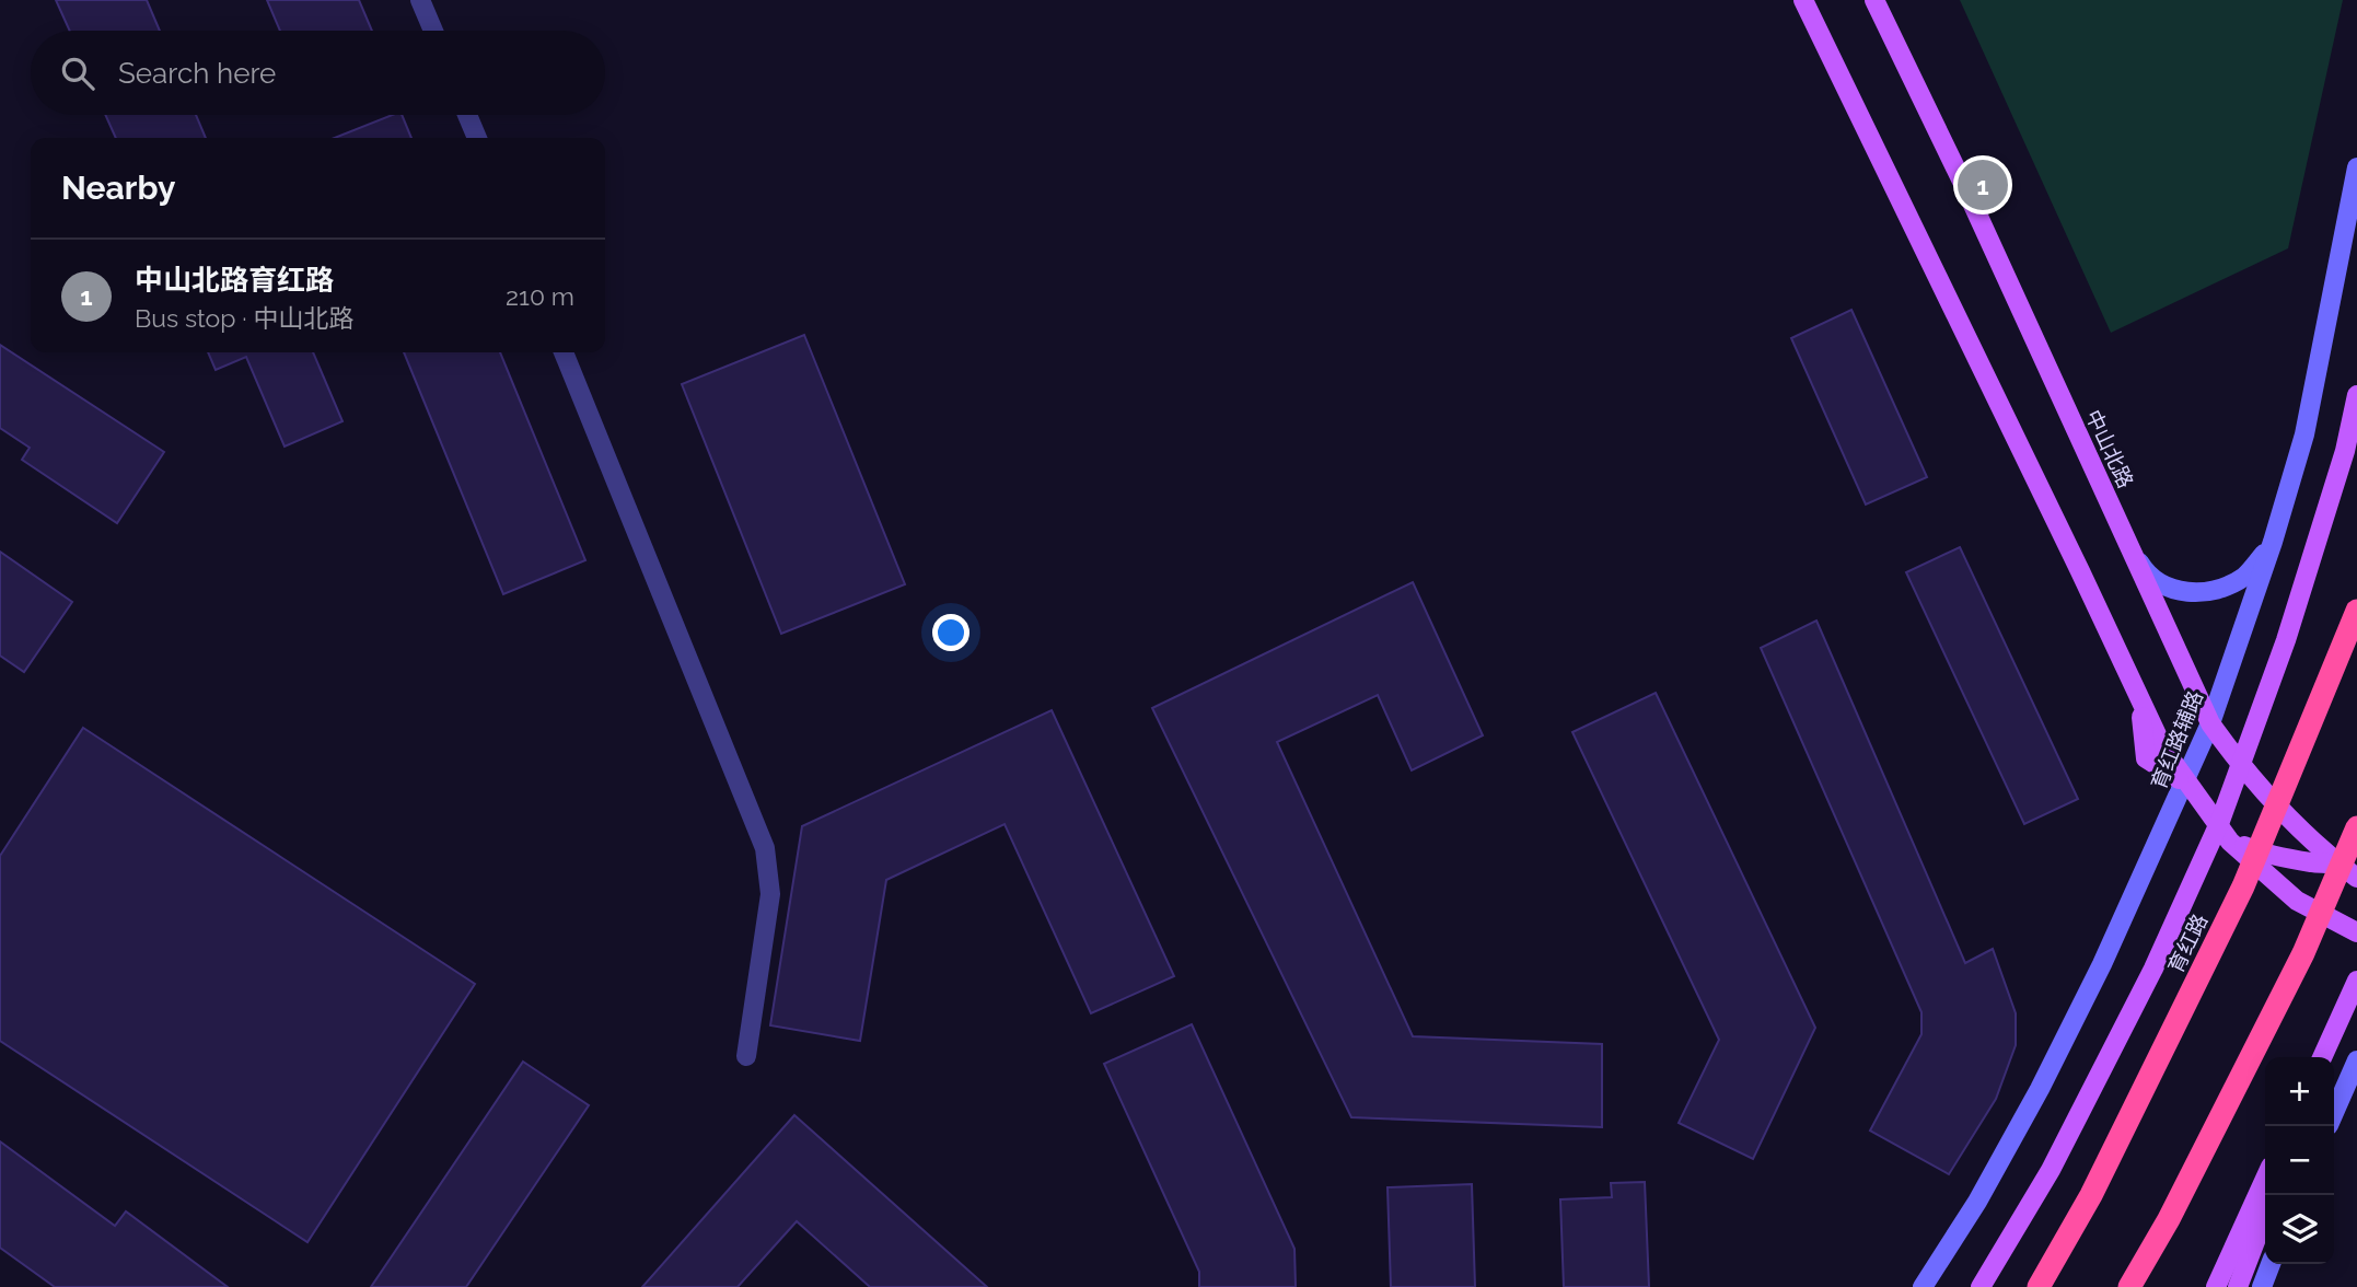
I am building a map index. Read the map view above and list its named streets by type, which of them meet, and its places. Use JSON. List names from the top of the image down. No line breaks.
{"streets":{"highway":["育红路"],"main road":["中山北路","育红路辅路"]},"crossings":[["中山北路","育红路辅路"]],"page":{"search":"Search here","heading":"Nearby","pins":"1","list":[{"mark":"1","name":"中山北路育红路","note":"Bus stop · 中山北路","value":"210 m"}],"map_buttons":["+","−"]}}
